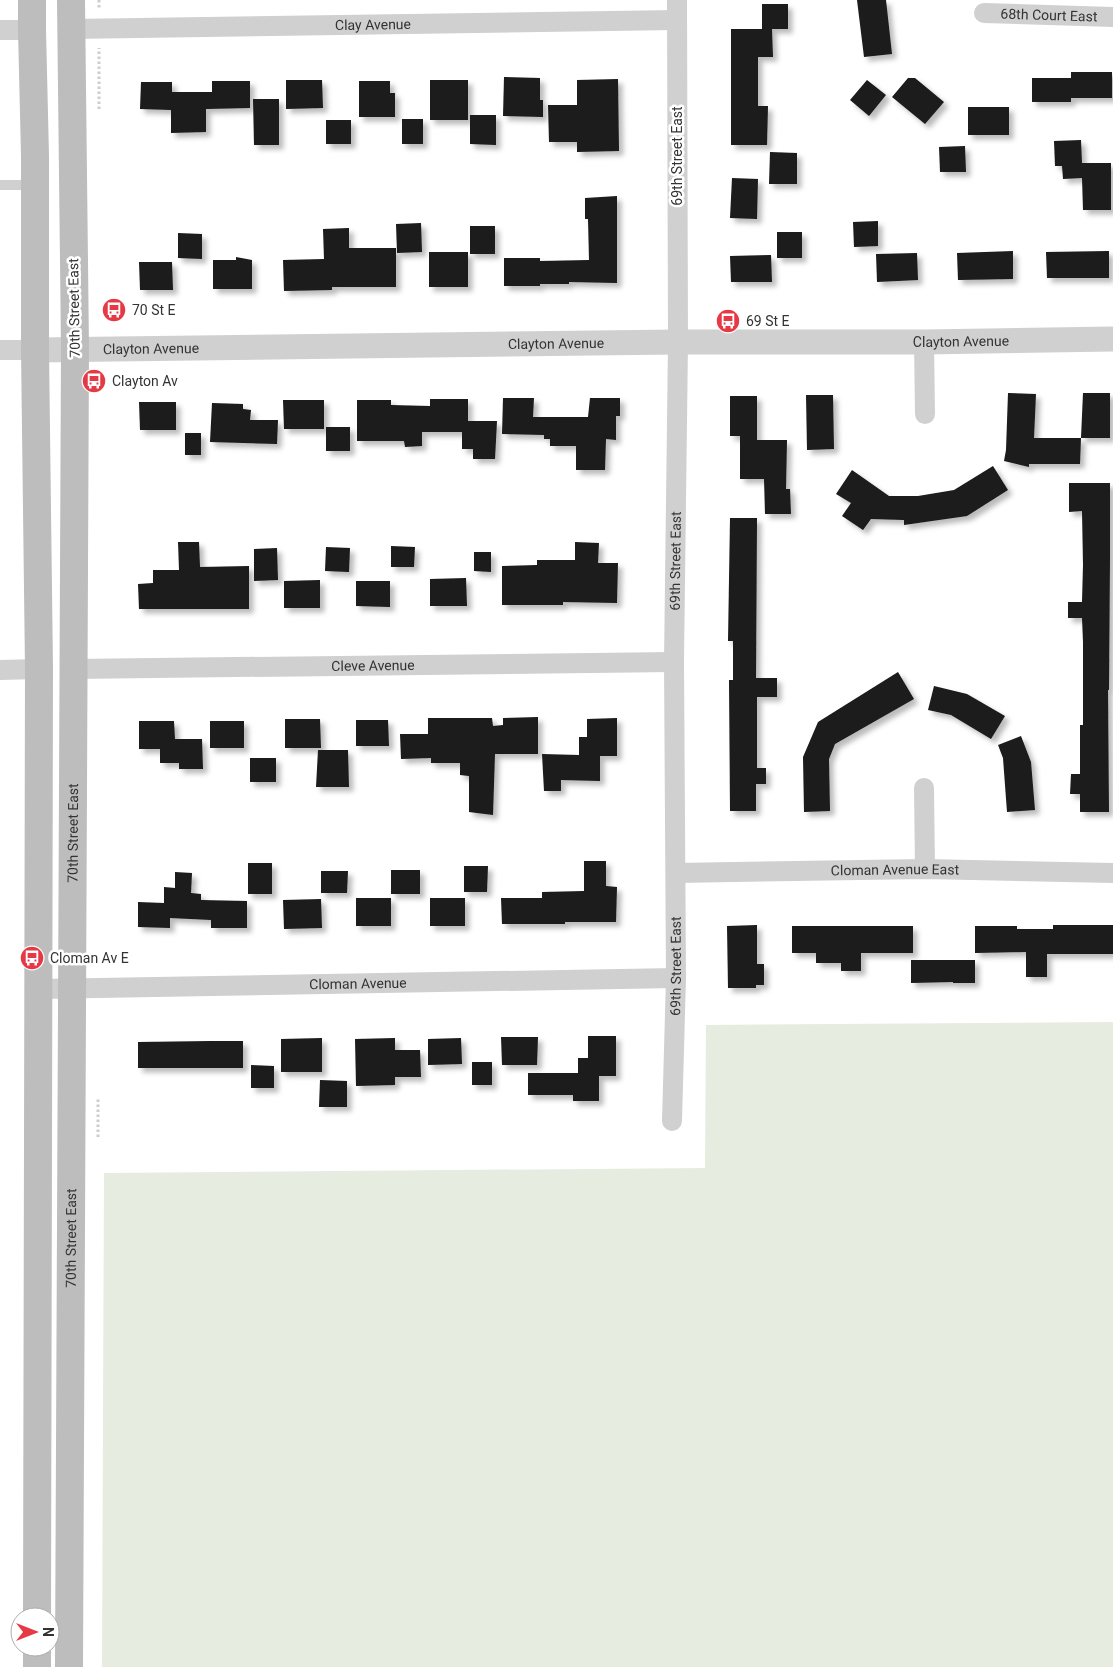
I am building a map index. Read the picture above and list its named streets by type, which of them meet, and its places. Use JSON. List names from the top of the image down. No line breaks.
{"streets":{"main road":["70th Street East"],"street":["68th Court East","Clay Avenue","69th Street East","Clayton Avenue","Cleve Avenue","Cloman Avenue East","Cloman Avenue"]},"crossings":[["Clay Avenue","69th Street East"],["Clay Avenue","70th Street East"],["69th Street East","Clayton Avenue"],["69th Street East","Cleve Avenue"],["69th Street East","Cloman Avenue East"],["69th Street East","Cloman Avenue"],["70th Street East","Clayton Avenue"],["70th Street East","Cleve Avenue"],["70th Street East","Cloman Avenue"]],"places":{"bus stop":["70 St E","69 St E","Clayton Av","Cloman Av E"]},"north":"right"}
